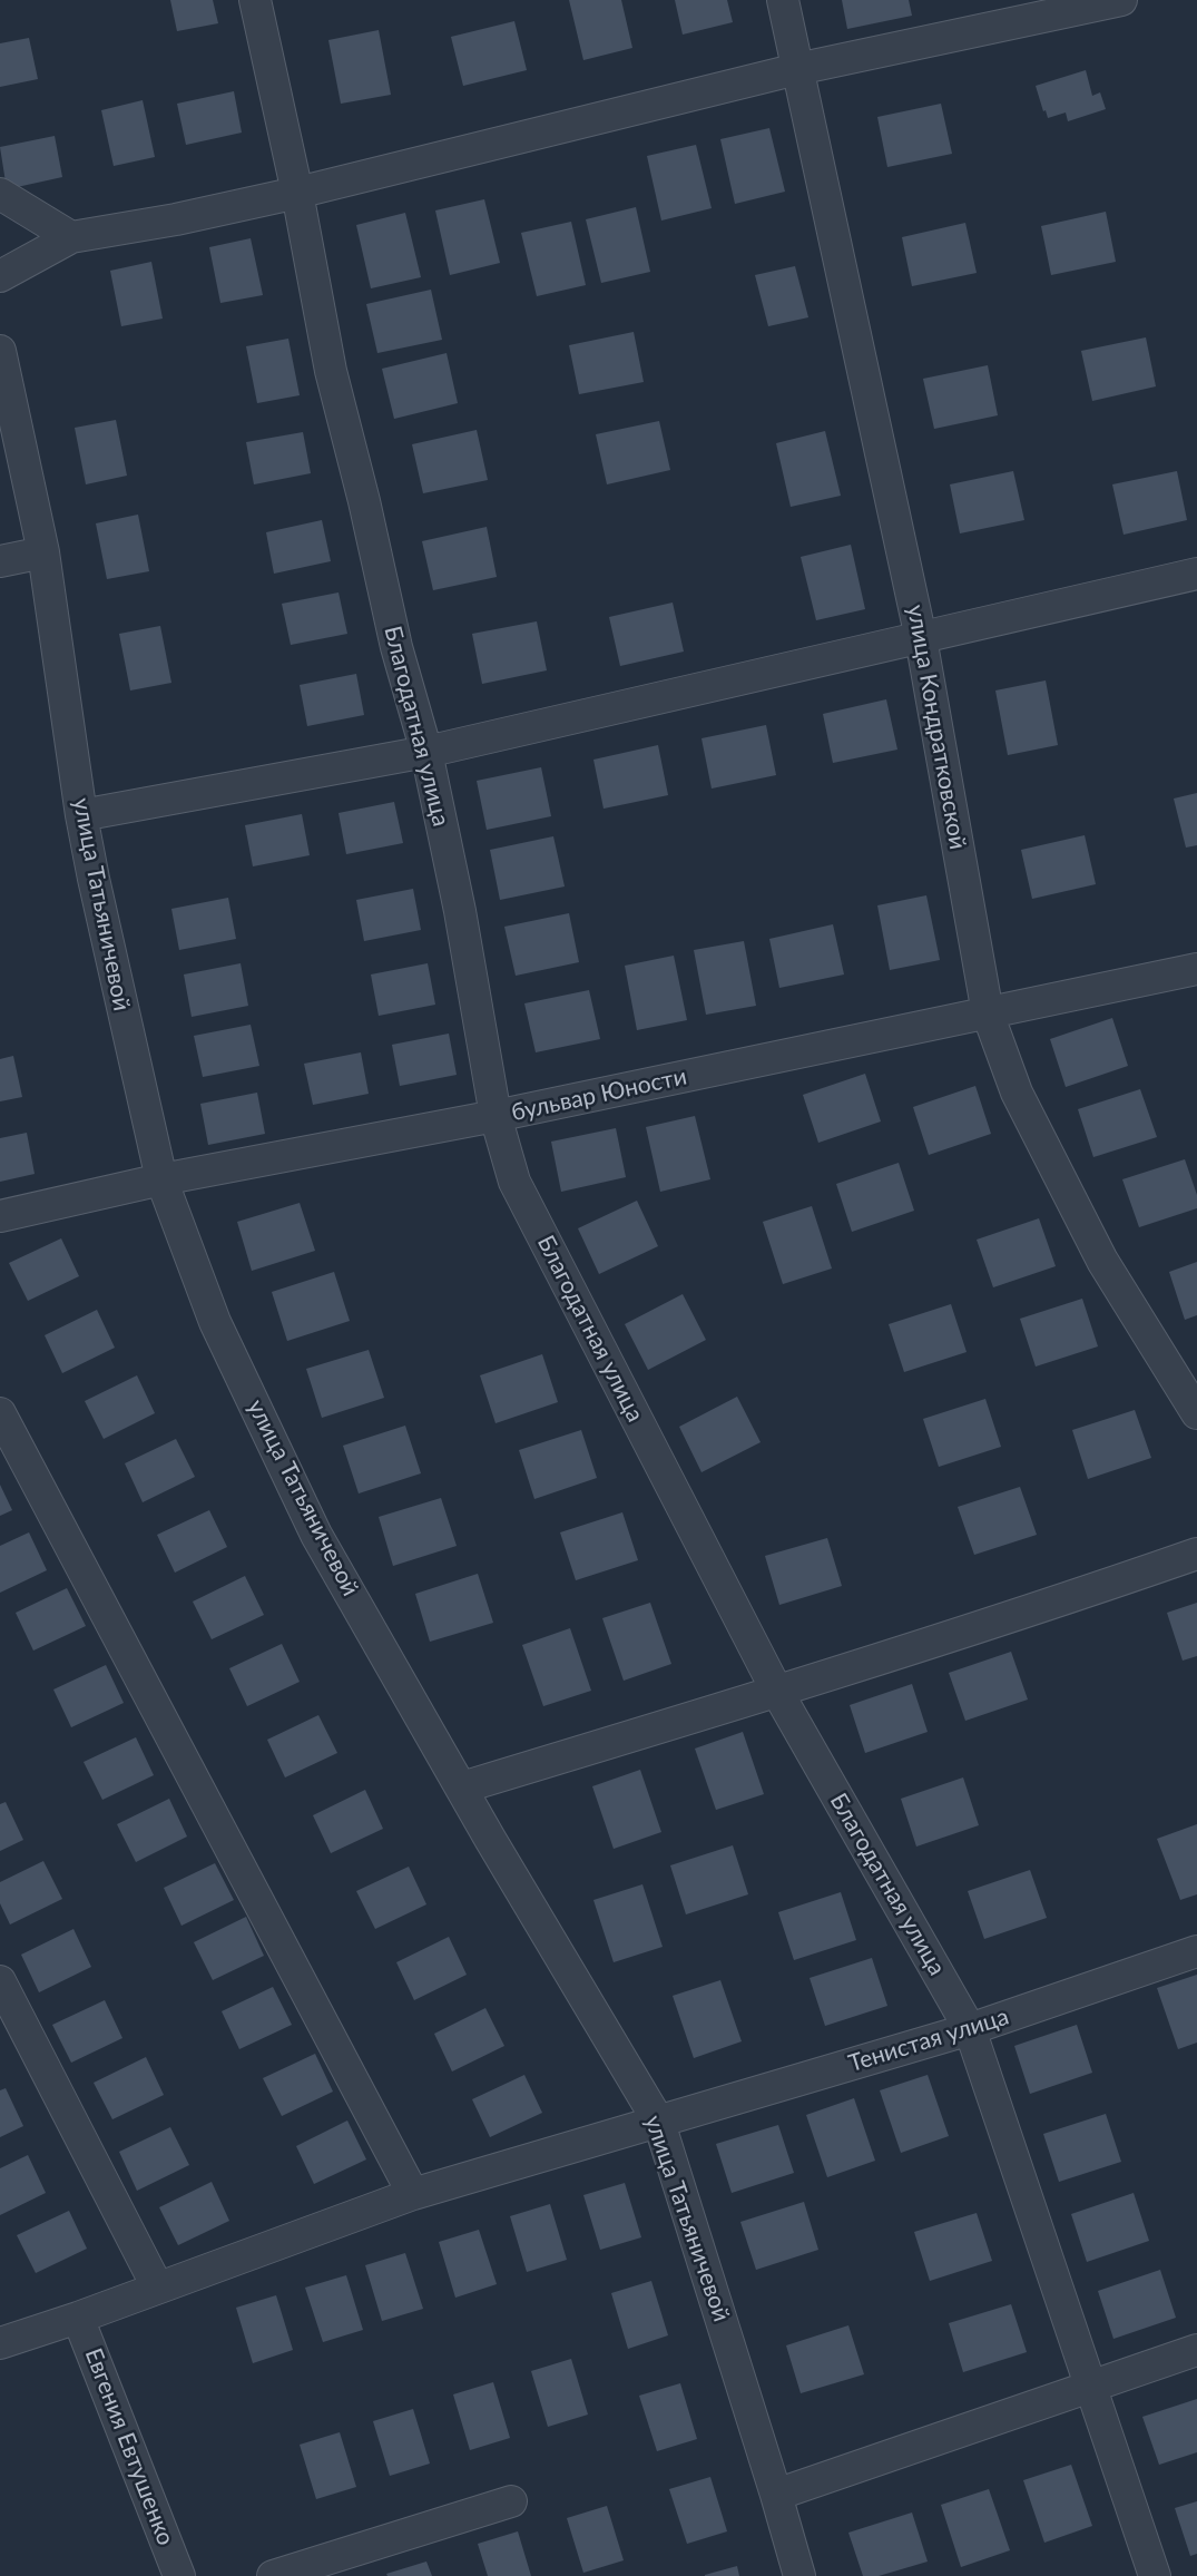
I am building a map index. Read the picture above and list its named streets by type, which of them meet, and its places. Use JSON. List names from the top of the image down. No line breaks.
{"streets":{"street":["Благодатная улица","улица Кондратковской","улица Татьяничевой","бульвар Юности","Тенистая улица","Евгения Евтушенко"]},"crossings":[["Благодатная улица","бульвар Юности"],["Благодатная улица","Тенистая улица"],["улица Кондратковской","бульвар Юности"],["улица Татьяничевой","бульвар Юности"],["улица Татьяничевой","Тенистая улица"],["Тенистая улица","Евгения Евтушенко"]]}
